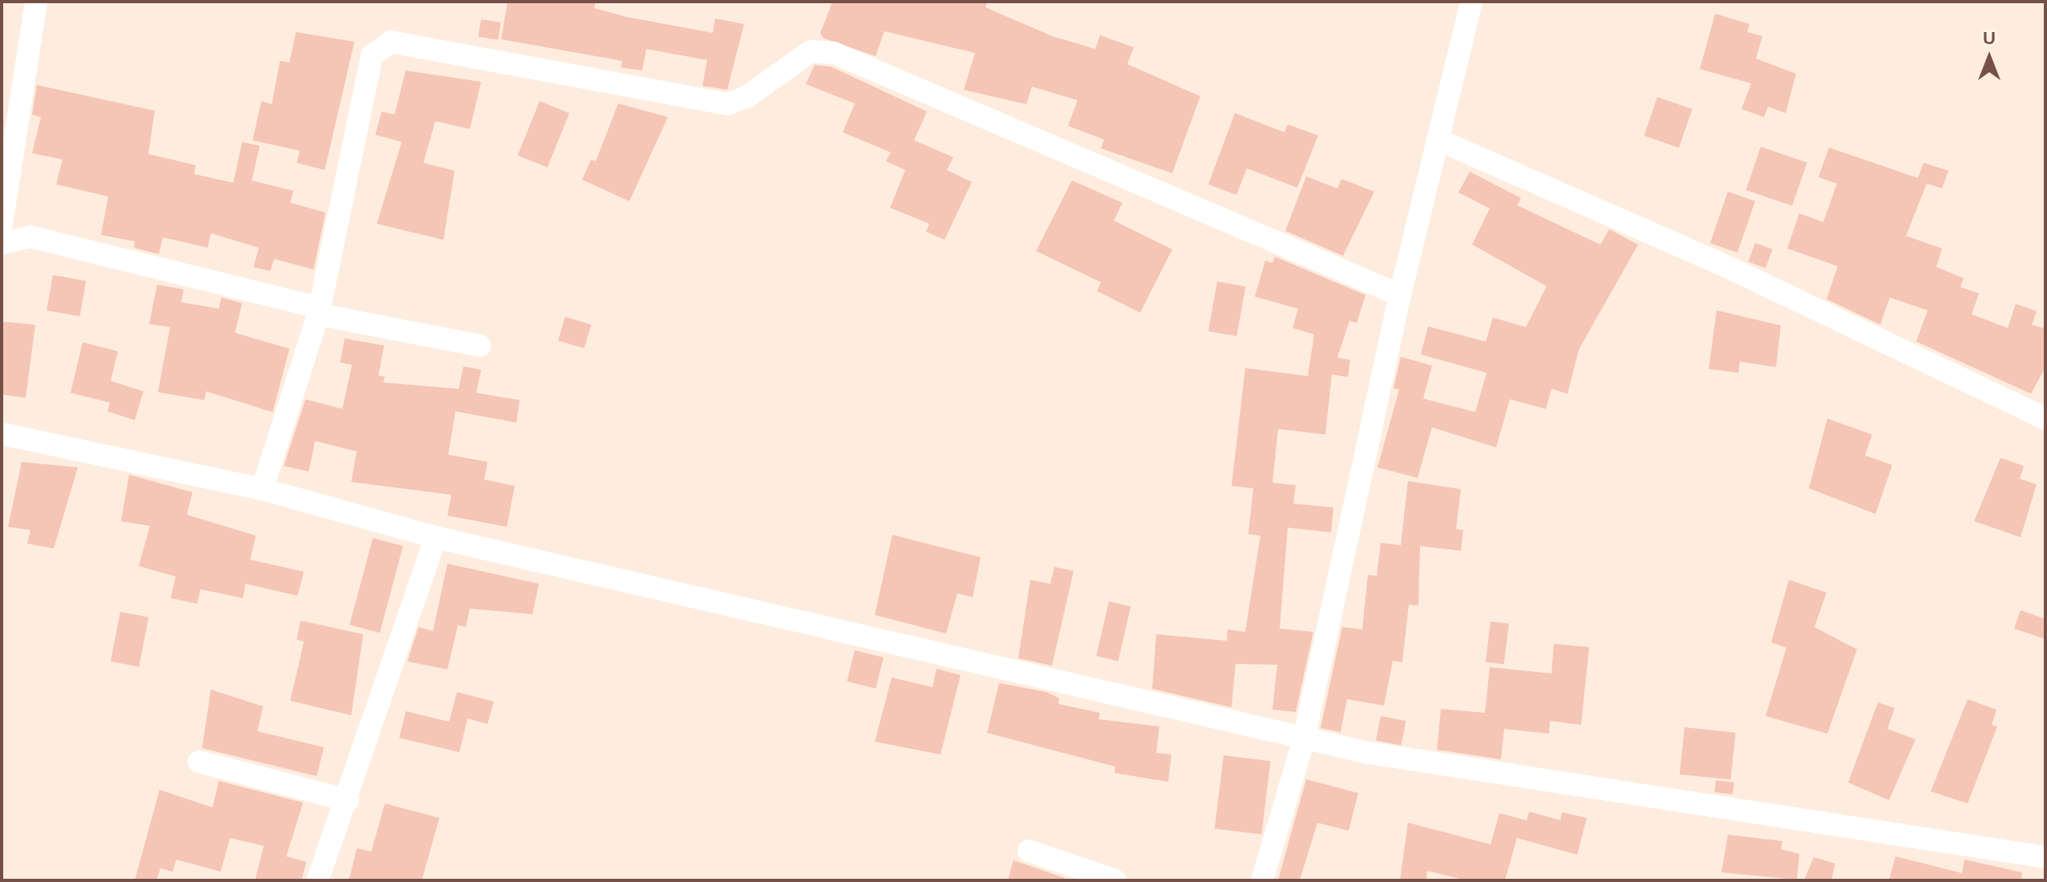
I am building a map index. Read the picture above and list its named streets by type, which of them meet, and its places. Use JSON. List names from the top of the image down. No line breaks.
{"north":"top"}
